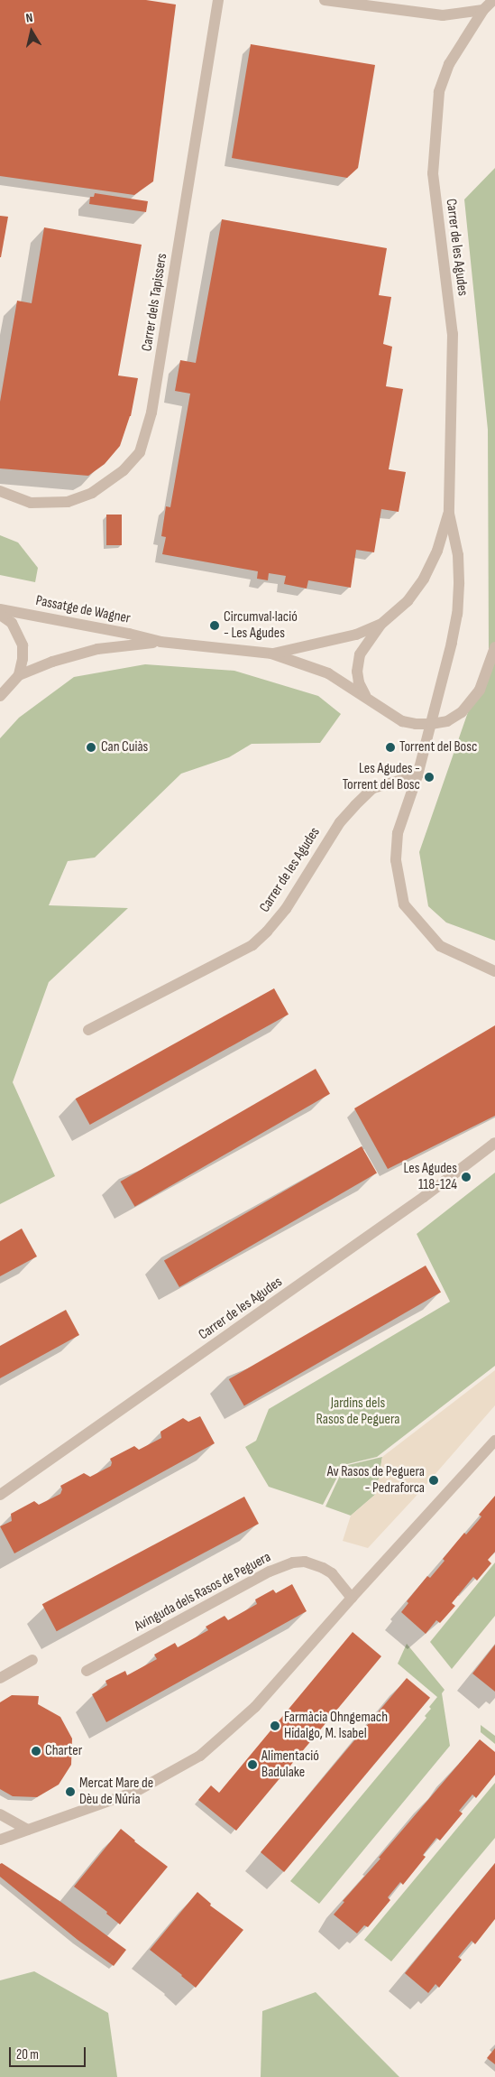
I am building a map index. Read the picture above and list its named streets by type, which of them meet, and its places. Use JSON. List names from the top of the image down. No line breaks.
{"streets":{"street":["Carrer de les Agudes","Carrer dels Tapissers","Passatge de Wagner","Avinguda dels Rasos de Peguera"]},"crossings":[["Carrer de les Agudes","Passatge de Wagner"]],"parks":["Jardins dels Rasos de Peguera"],"places":["Circumval·lació - Les Agudes","Can Cuiàs","Torrent del Bosc","Les Agudes - Torrent del Bosc","Les Agudes 118-124","Av Rasos de Peguera - Pedraforca","Farmàcia Ohngemach Hidalgo, M. Isabel","Charter","Alimentació Badulake","Mercat Mare de Dèu de Núria"],"scale_bar":"20 m","north":"top"}
